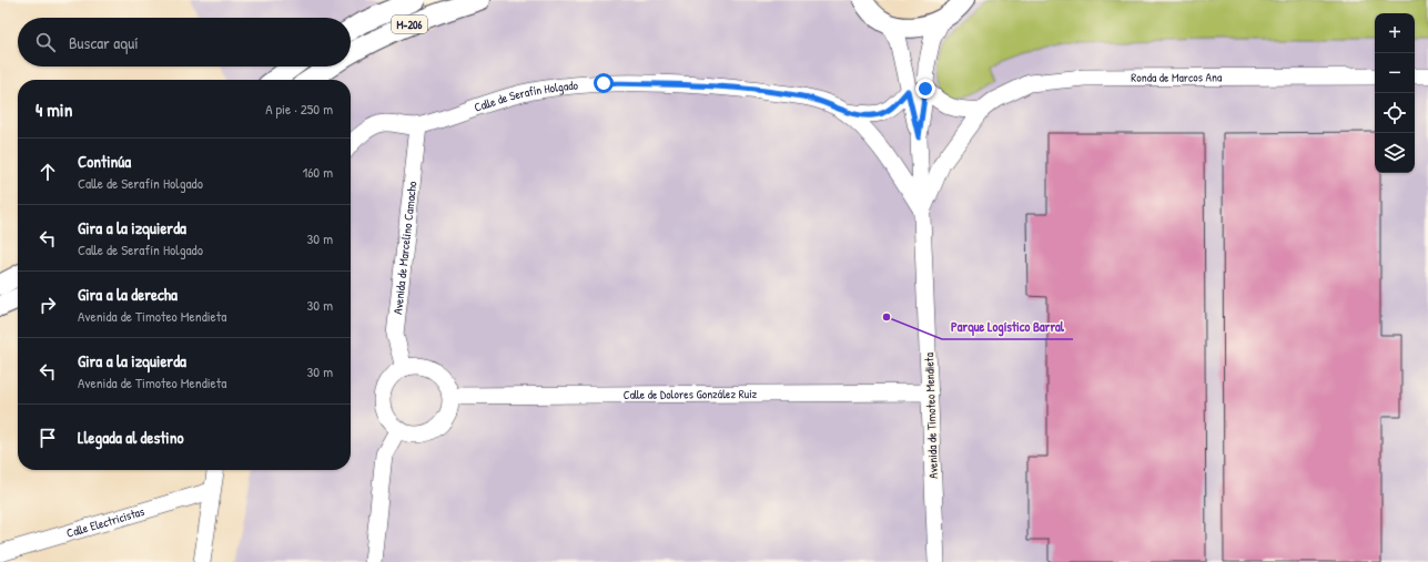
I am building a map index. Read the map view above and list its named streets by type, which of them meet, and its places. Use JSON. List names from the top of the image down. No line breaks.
{"streets":{"main road":["M-206"],"street":["Ronda de Marcos Ana","Calle de Serafín Holgado","Avenida de Marcelino Camacho","Calle de Dolores González Ruiz","Avenida de Timoteo Mendieta","Calle Electricistas"]},"crossings":[["Ronda de Marcos Ana","Calle de Serafín Holgado"],["Ronda de Marcos Ana","Avenida de Timoteo Mendieta"],["Calle de Serafín Holgado","Avenida de Marcelino Camacho"],["Calle de Serafín Holgado","Avenida de Timoteo Mendieta"],["Avenida de Marcelino Camacho","Calle de Dolores González Ruiz"],["Calle de Dolores González Ruiz","Avenida de Timoteo Mendieta"]],"places":["Parque Logístico Barral"],"page":{"map_buttons":["+","−"],"search":"Buscar aquí","heading":["4 min","A pie · 250 m"],"list":[["Continúa","Calle de Serafín Holgado","160 m"],["Gira a la izquierda","Calle de Serafín Holgado","30 m"],["Gira a la derecha","Avenida de Timoteo Mendieta","30 m"],["Gira a la izquierda","Avenida de Timoteo Mendieta","30 m"],"Llegada al destino"]}}
